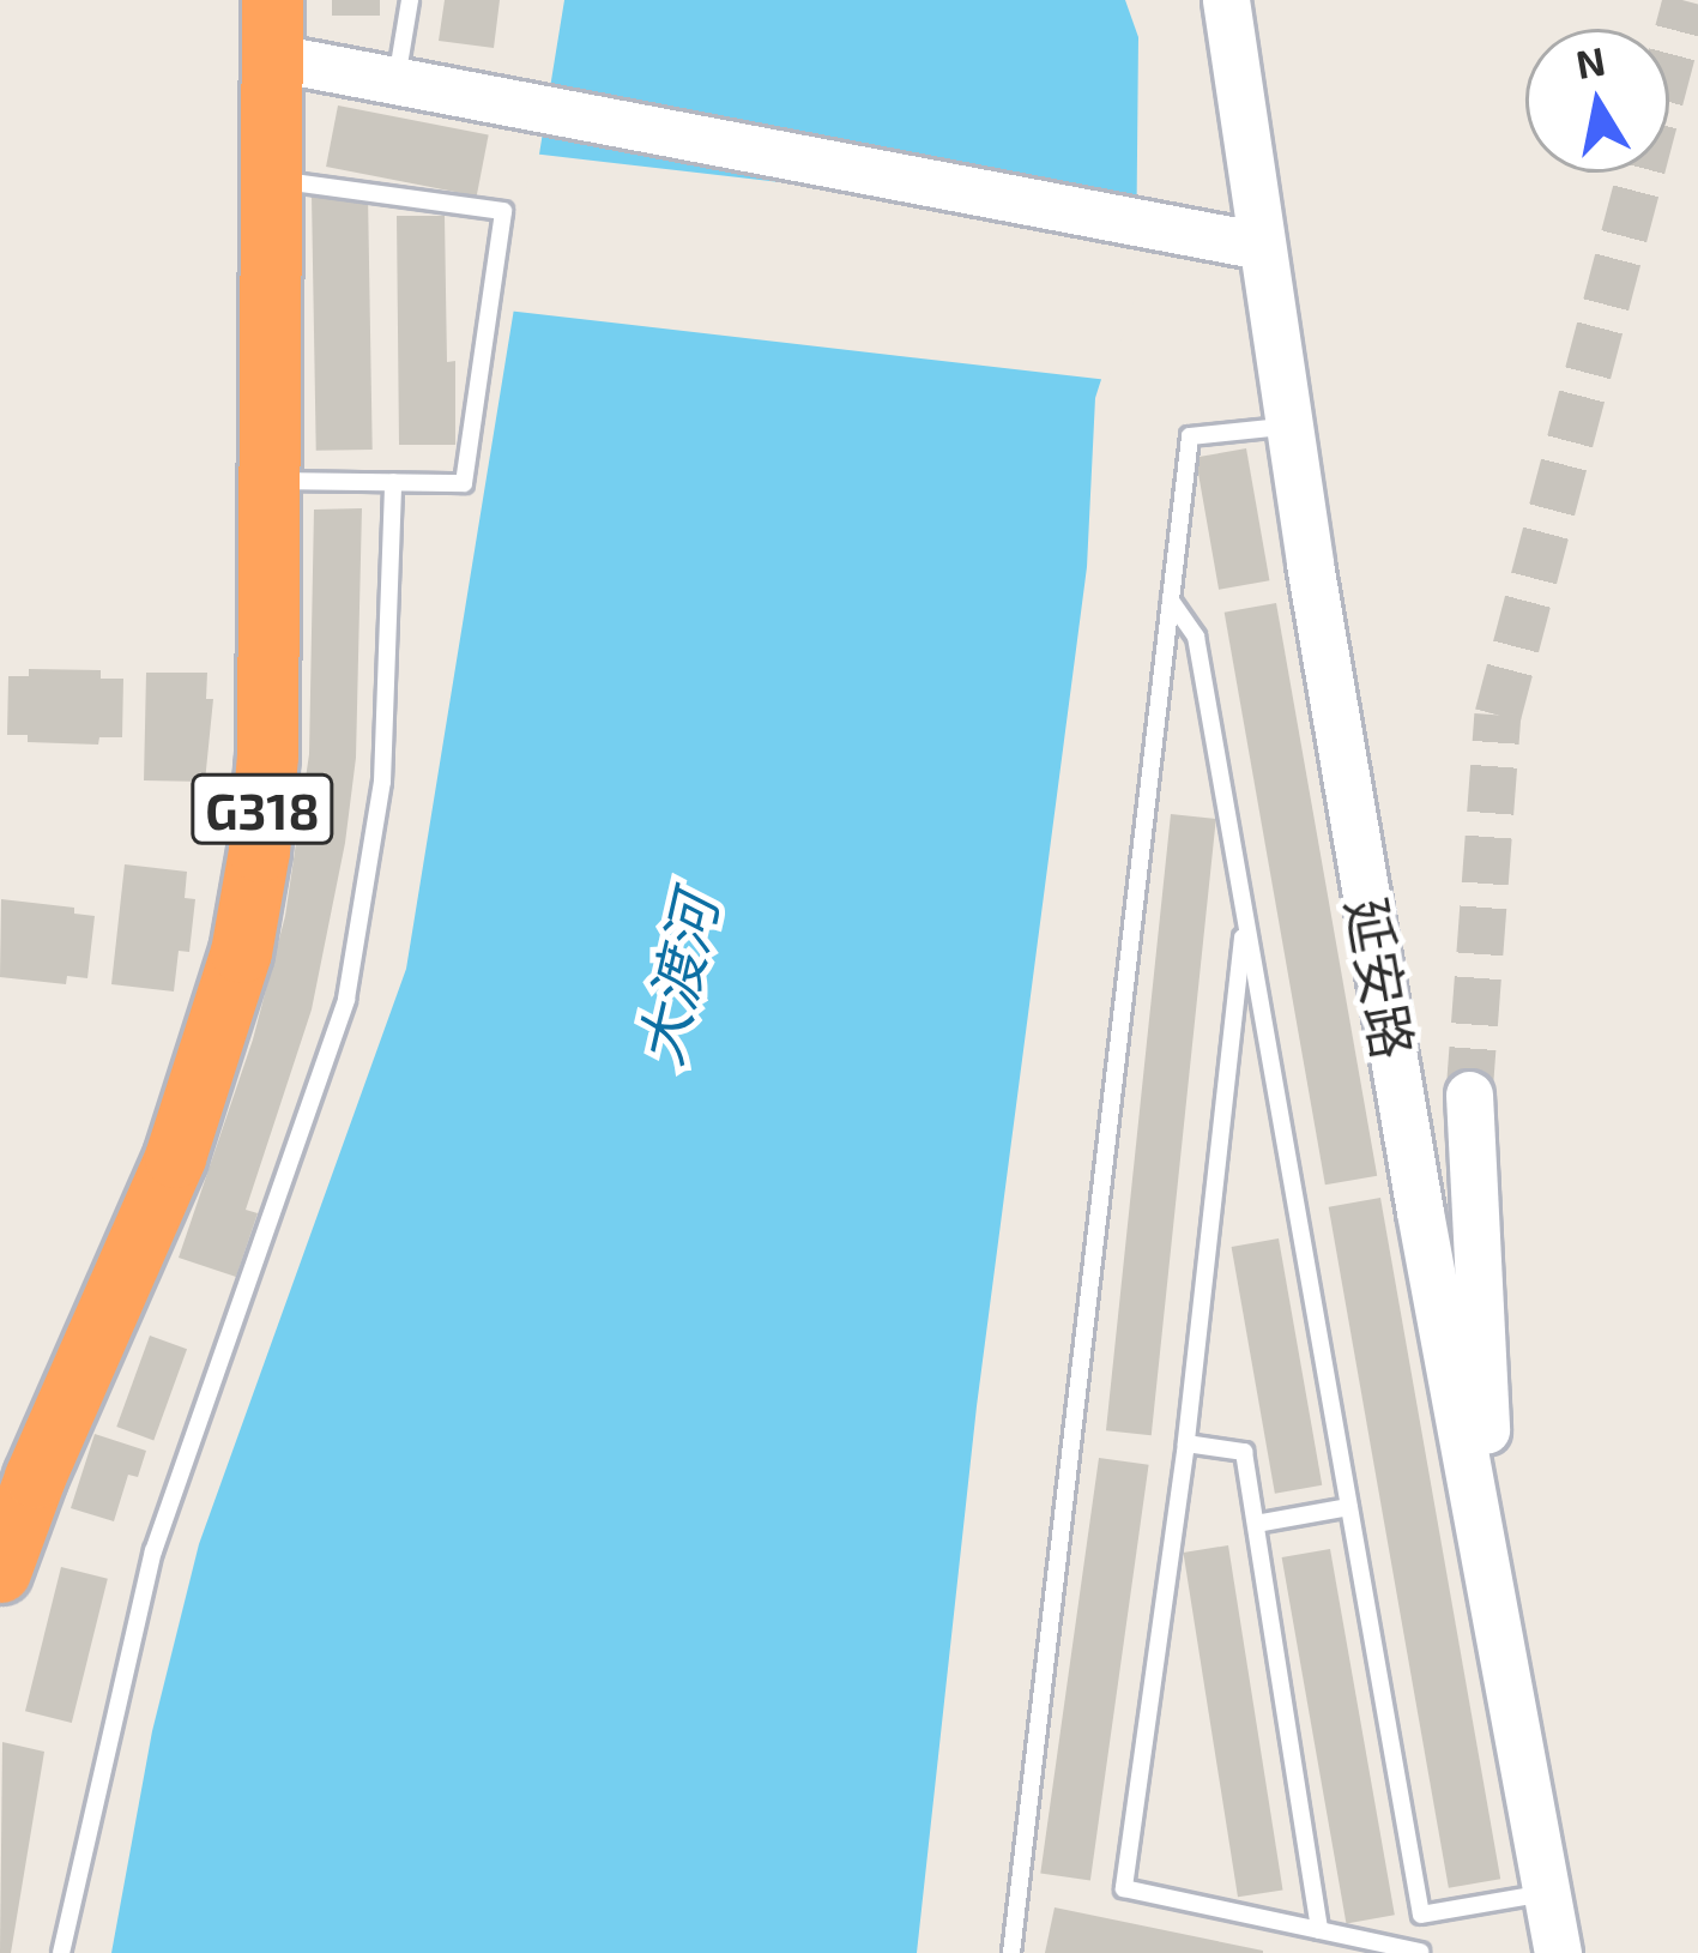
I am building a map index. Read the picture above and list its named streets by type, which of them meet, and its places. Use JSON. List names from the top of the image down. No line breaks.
{"streets":{"highway":["G318"],"main road":["延安路"]},"water":["大渡河"],"north":"top"}
